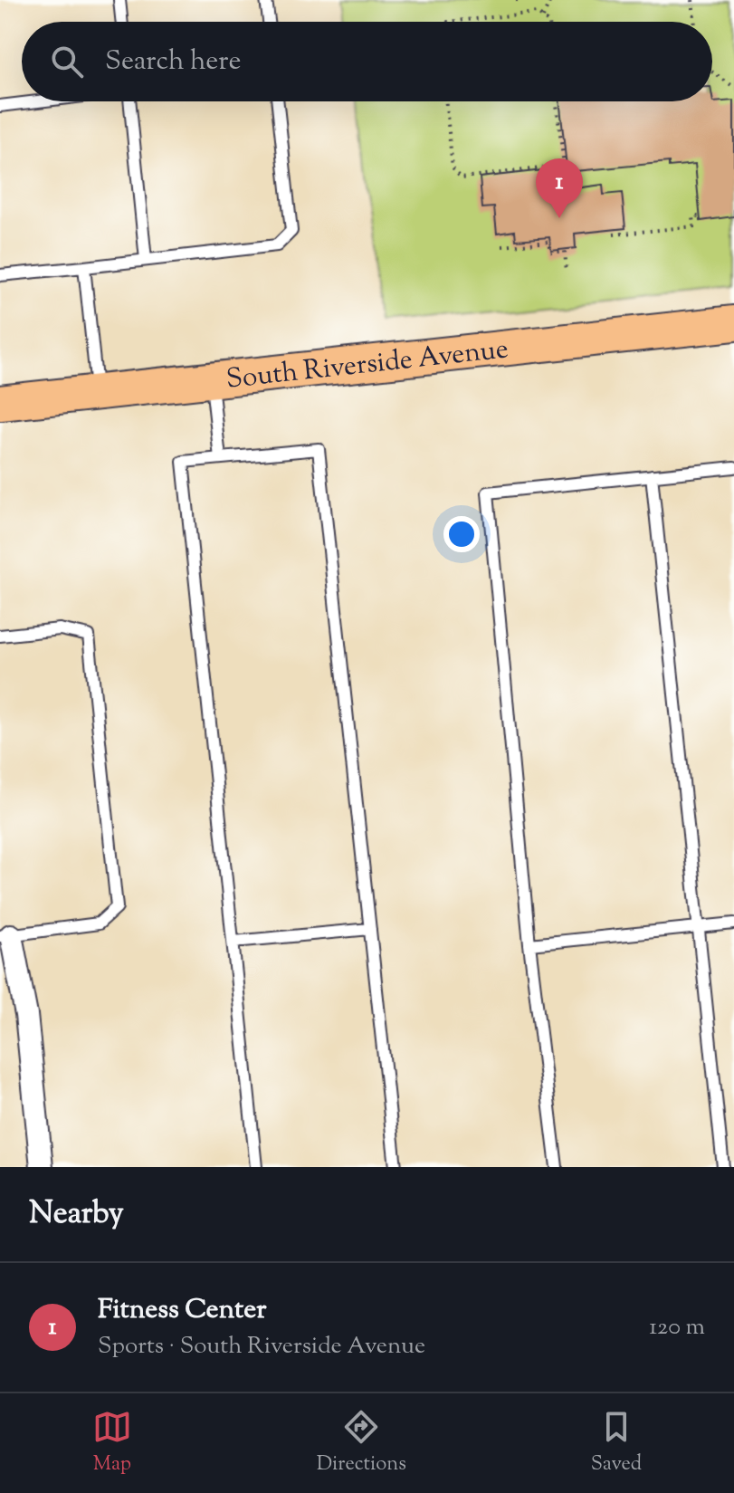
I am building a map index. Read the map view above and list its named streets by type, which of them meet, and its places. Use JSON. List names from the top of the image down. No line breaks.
{"streets":{"main road":["South Riverside Avenue"]},"page":{"search":"Search here","pins":"1","heading":"Nearby","list":[{"mark":"1","name":"Fitness Center","note":"Sports · South Riverside Avenue","value":"120 m"}],"nav":["Map","Directions","Saved"]}}
